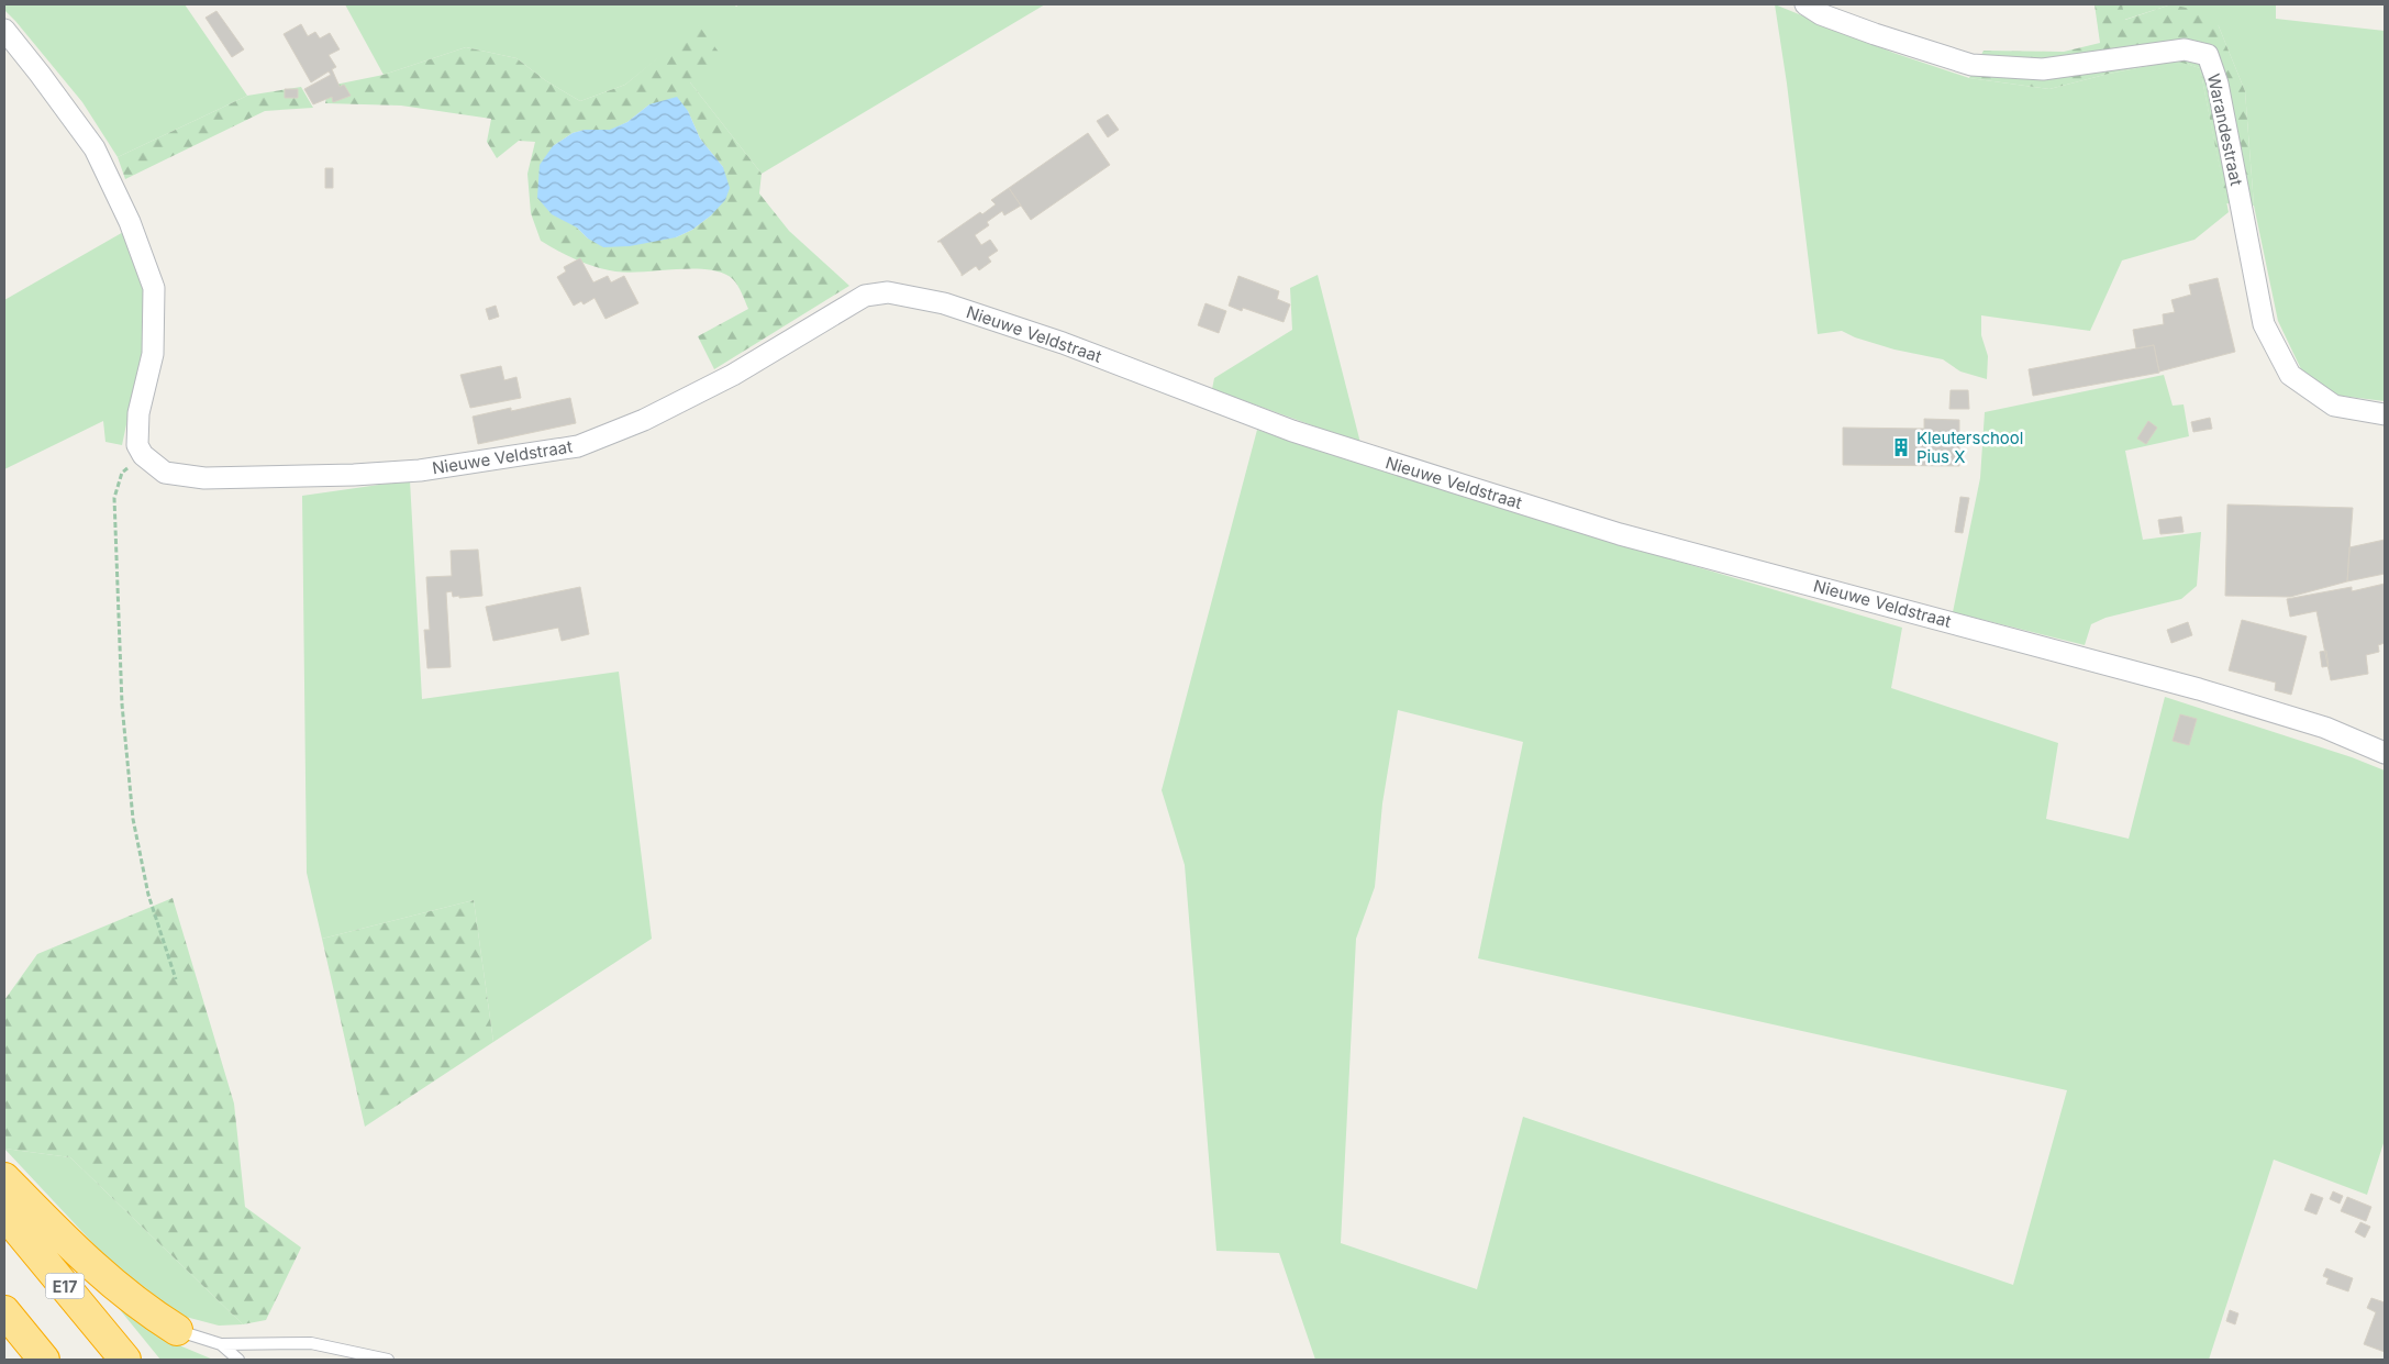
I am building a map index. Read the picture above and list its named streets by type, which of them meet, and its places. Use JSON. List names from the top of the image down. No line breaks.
{"streets":{"highway":["E17"],"street":["Warandestraat","Nieuwe Veldstraat"]},"places":{"building":["Kleuterschool Pius X"]}}
